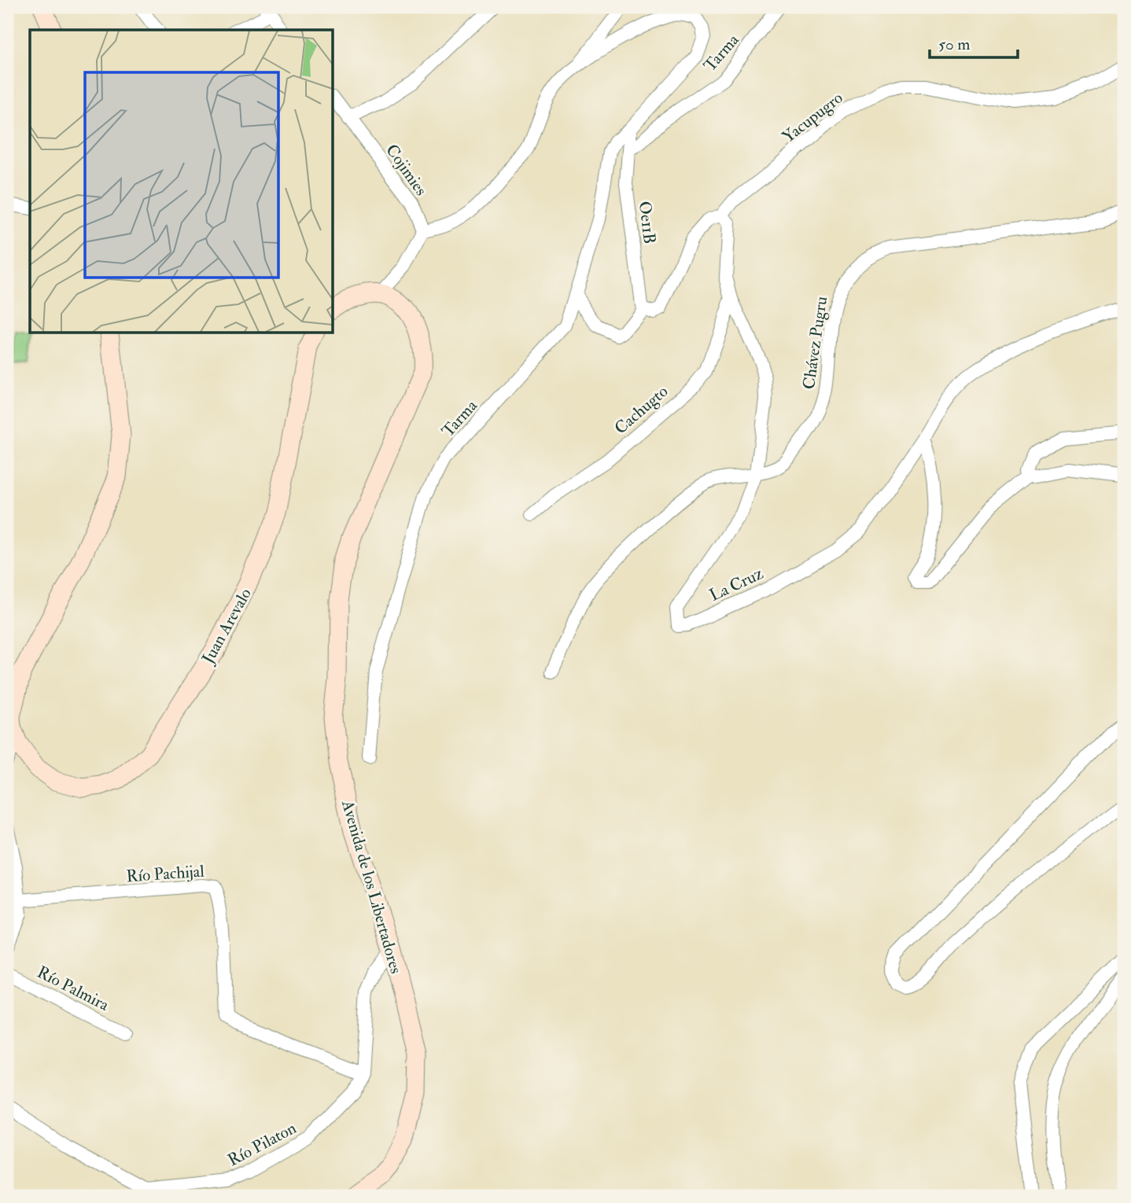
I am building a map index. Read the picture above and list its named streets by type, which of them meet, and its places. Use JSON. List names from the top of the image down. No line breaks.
{"streets":{"street":["Tarma","Yacupugro","Cojimies","Oe11B","Chávez Pugru","Cachugto","La Cruz","Juan Arevalo","Río Pachijal","Avenida de los Libertadores","Río Palmira","Río Pilaton"]},"crossings":[["Tarma","Yacupugro"],["Tarma","Oe11B"],["Yacupugro","Oe11B"],["Chávez Pugru","La Cruz"],["Río Pachijal","Río Pilaton"],["Avenida de los Libertadores","Río Pilaton"]],"scale_bar":"50 m"}
